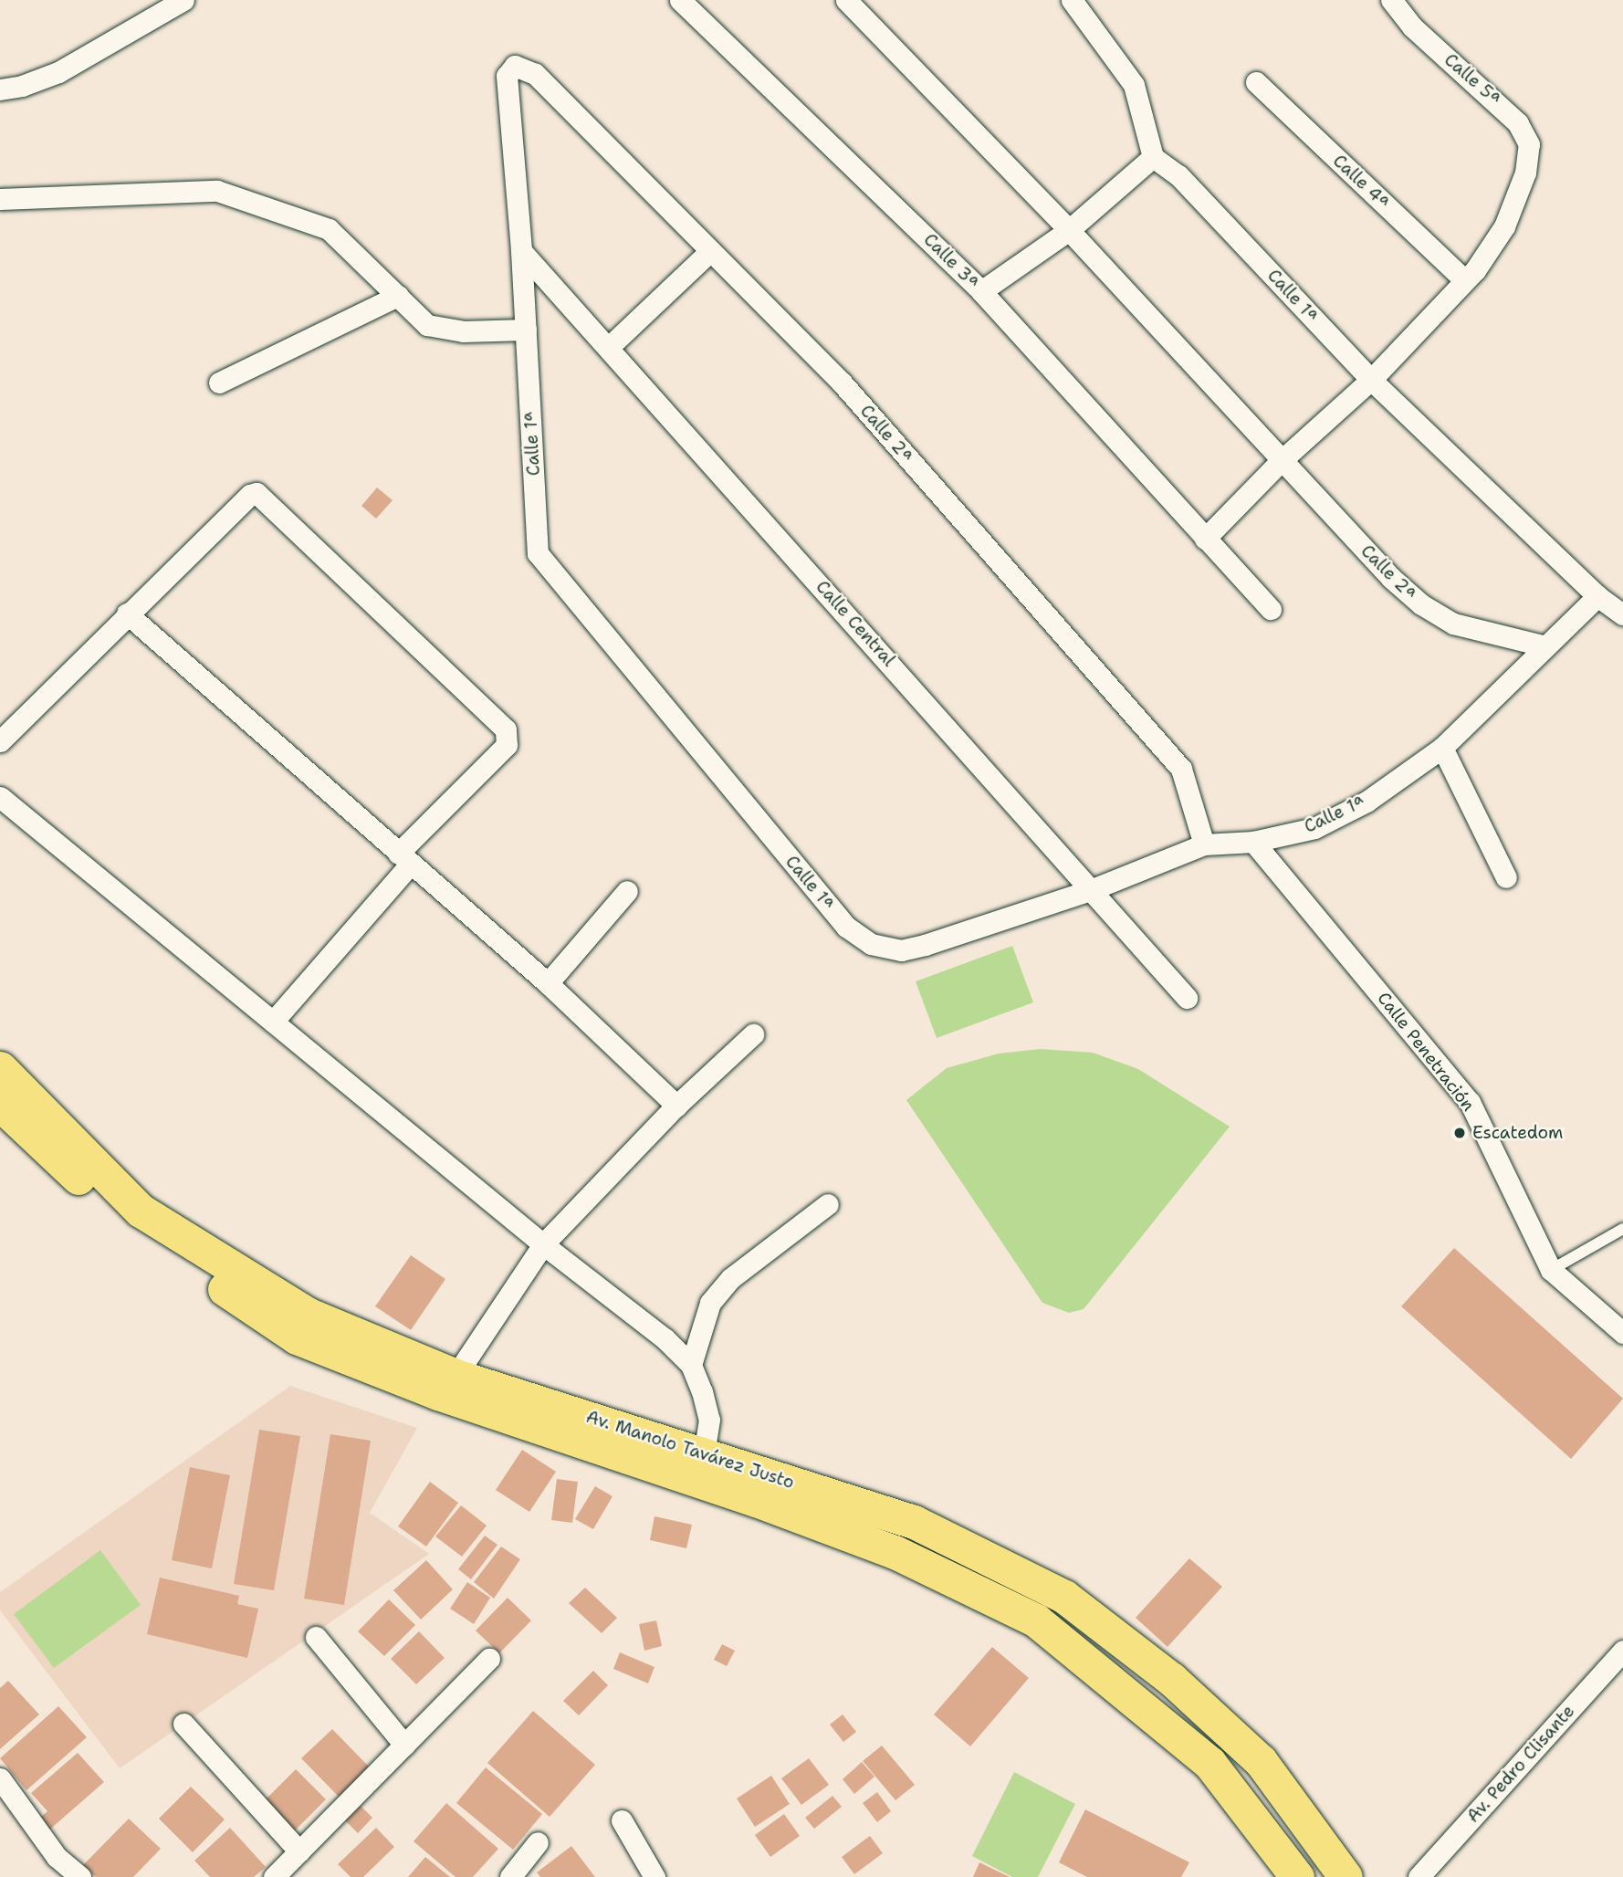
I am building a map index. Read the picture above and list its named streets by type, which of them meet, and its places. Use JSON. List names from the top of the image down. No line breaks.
{"streets":{"main road":["Av. Manolo Tavárez Justo"],"street":["Calle 5ª","Calle 4ª","Calle 3ª","Calle 1ª","Calle 2ª","Calle Central","Calle Penetración","Av. Pedro Clisante"]},"crossings":[["Calle 5ª","Calle 4ª"],["Calle 5ª","Calle 3ª"],["Calle 5ª","Calle 1ª"],["Calle 5ª","Calle 2ª"],["Calle 1ª","Calle 2ª"],["Calle 1ª","Calle Central"],["Calle 1ª","Calle Penetración"]],"places":["Escatedom"]}
